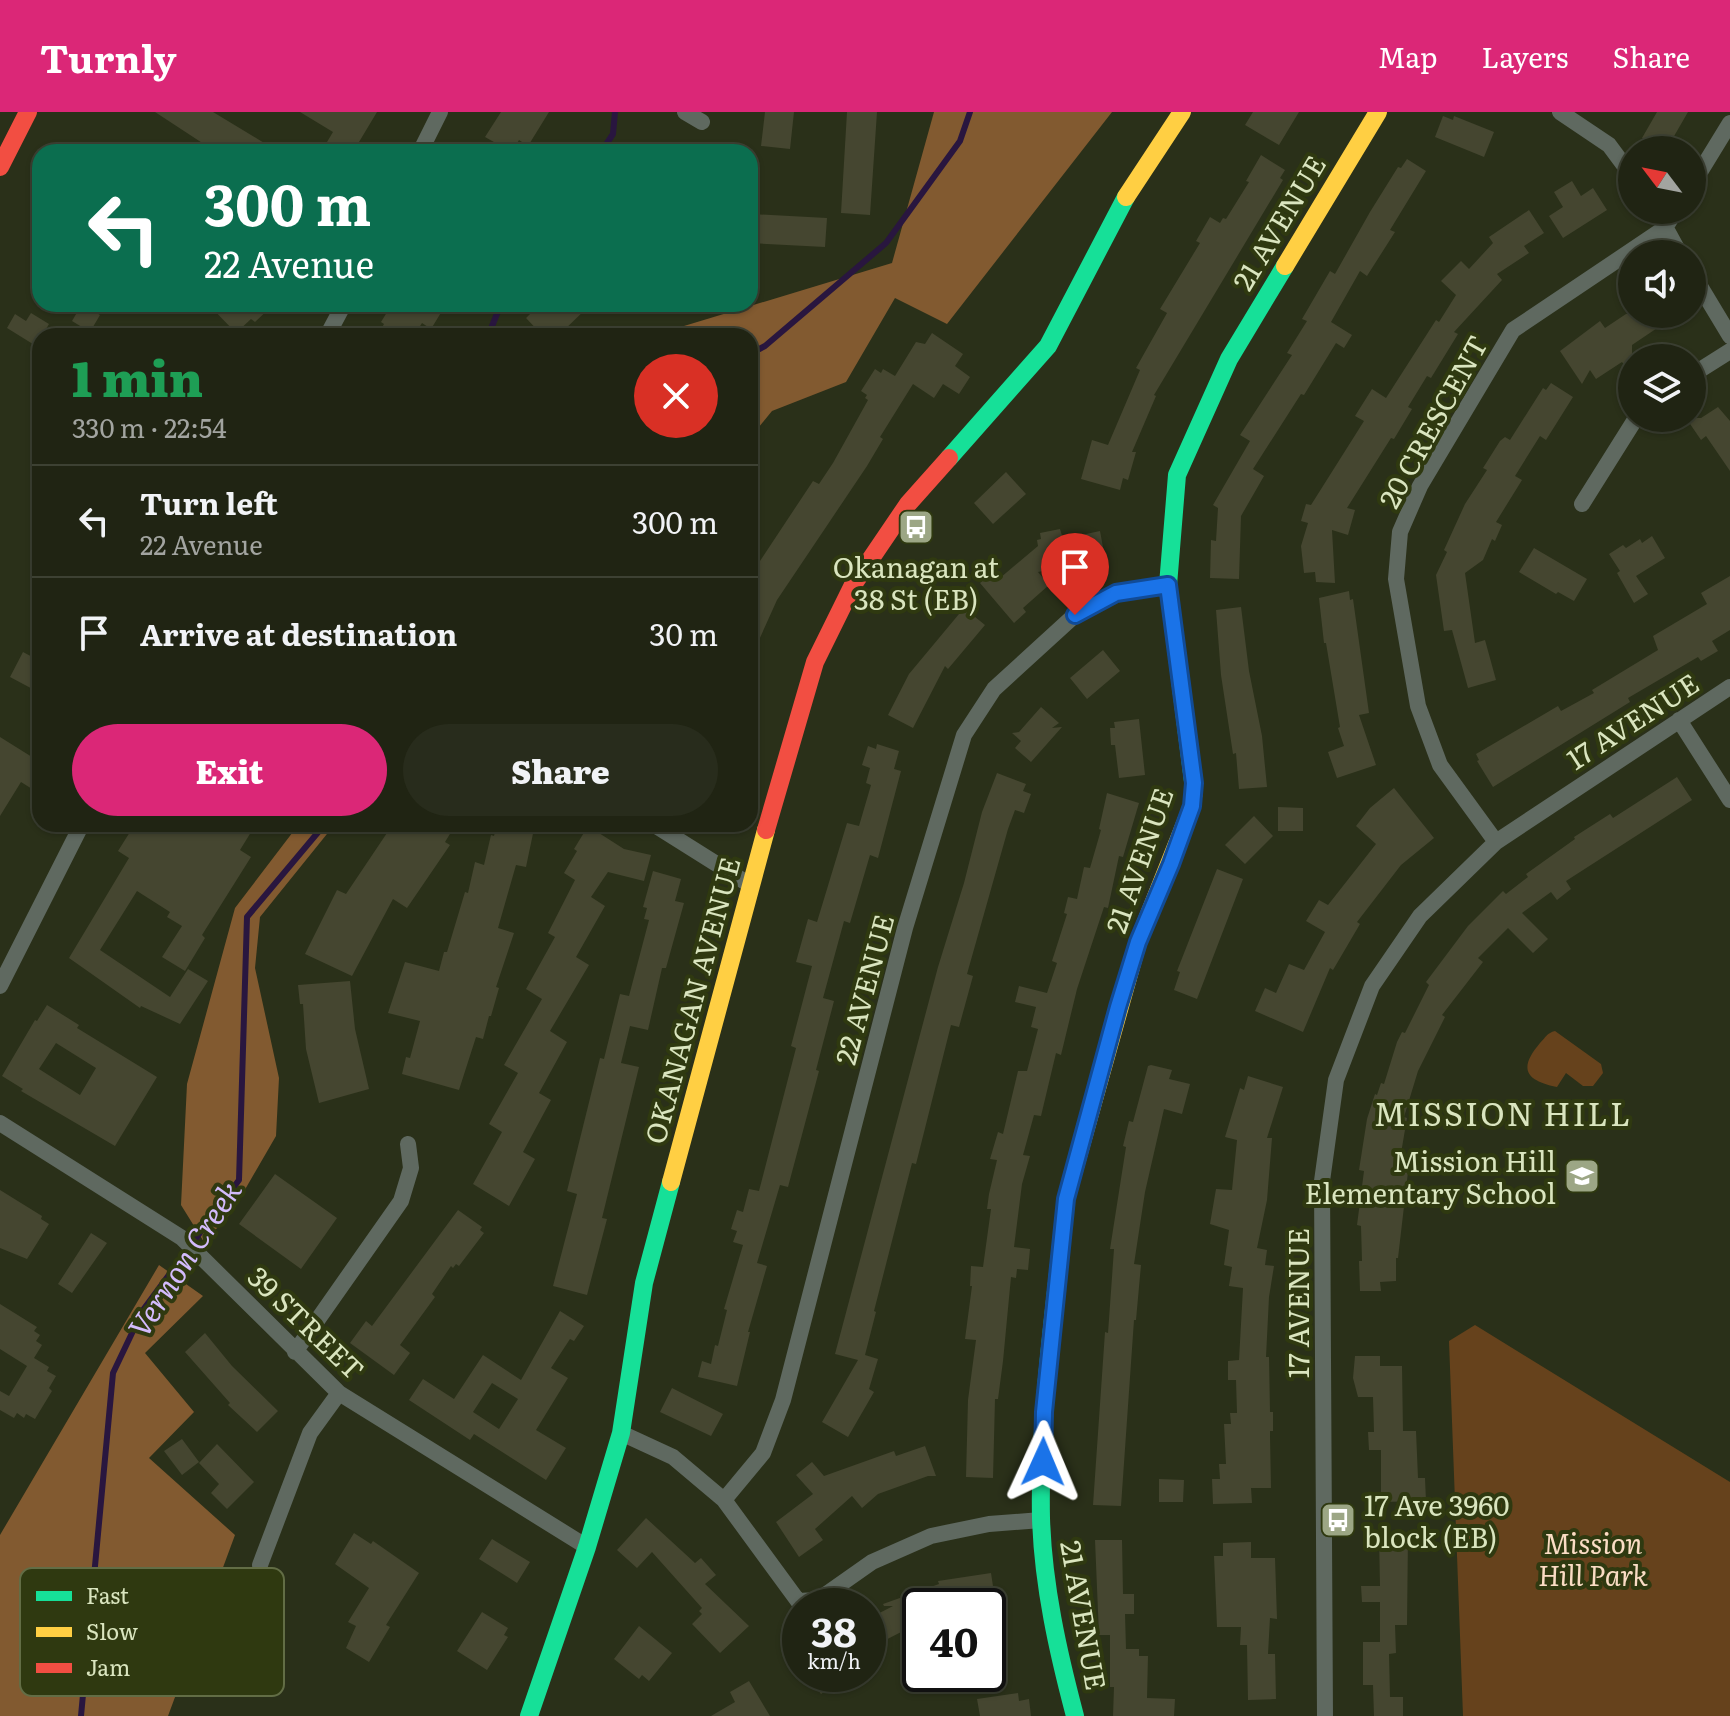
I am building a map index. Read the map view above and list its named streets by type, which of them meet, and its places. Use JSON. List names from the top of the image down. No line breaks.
{"streets":{"street":["21 AVENUE","20 CRESCENT","17 AVENUE","22 AVENUE","OKANAGAN AVENUE","39 STREET"]},"crossings":[["21 AVENUE","22 AVENUE"],["20 CRESCENT","17 AVENUE"],["OKANAGAN AVENUE","39 STREET"]],"districts":["MISSION HILL"],"water":["Vernon Creek"],"parks":["Mission Hill Park"],"places":{"bus stop":["Okanagan at 38 St (EB)","17 Ave 3960 block (EB)"],"school or university":["Mission Hill Elementary School"]},"legend":["Fast","Slow","Jam"],"north":"top left","page":{"header":"Turnly","nav":["Map","Layers","Share"],"turn":["300 m","22 Avenue"],"heading":["1 min","330 m · 22:54"],"list":[{"name":"Turn left","note":"22 Avenue","value":"300 m"},{"name":"Arrive at destination","value":"30 m"}],"buttons":["Exit","Share"],"speed":"38 km/h","limit":"40"}}
